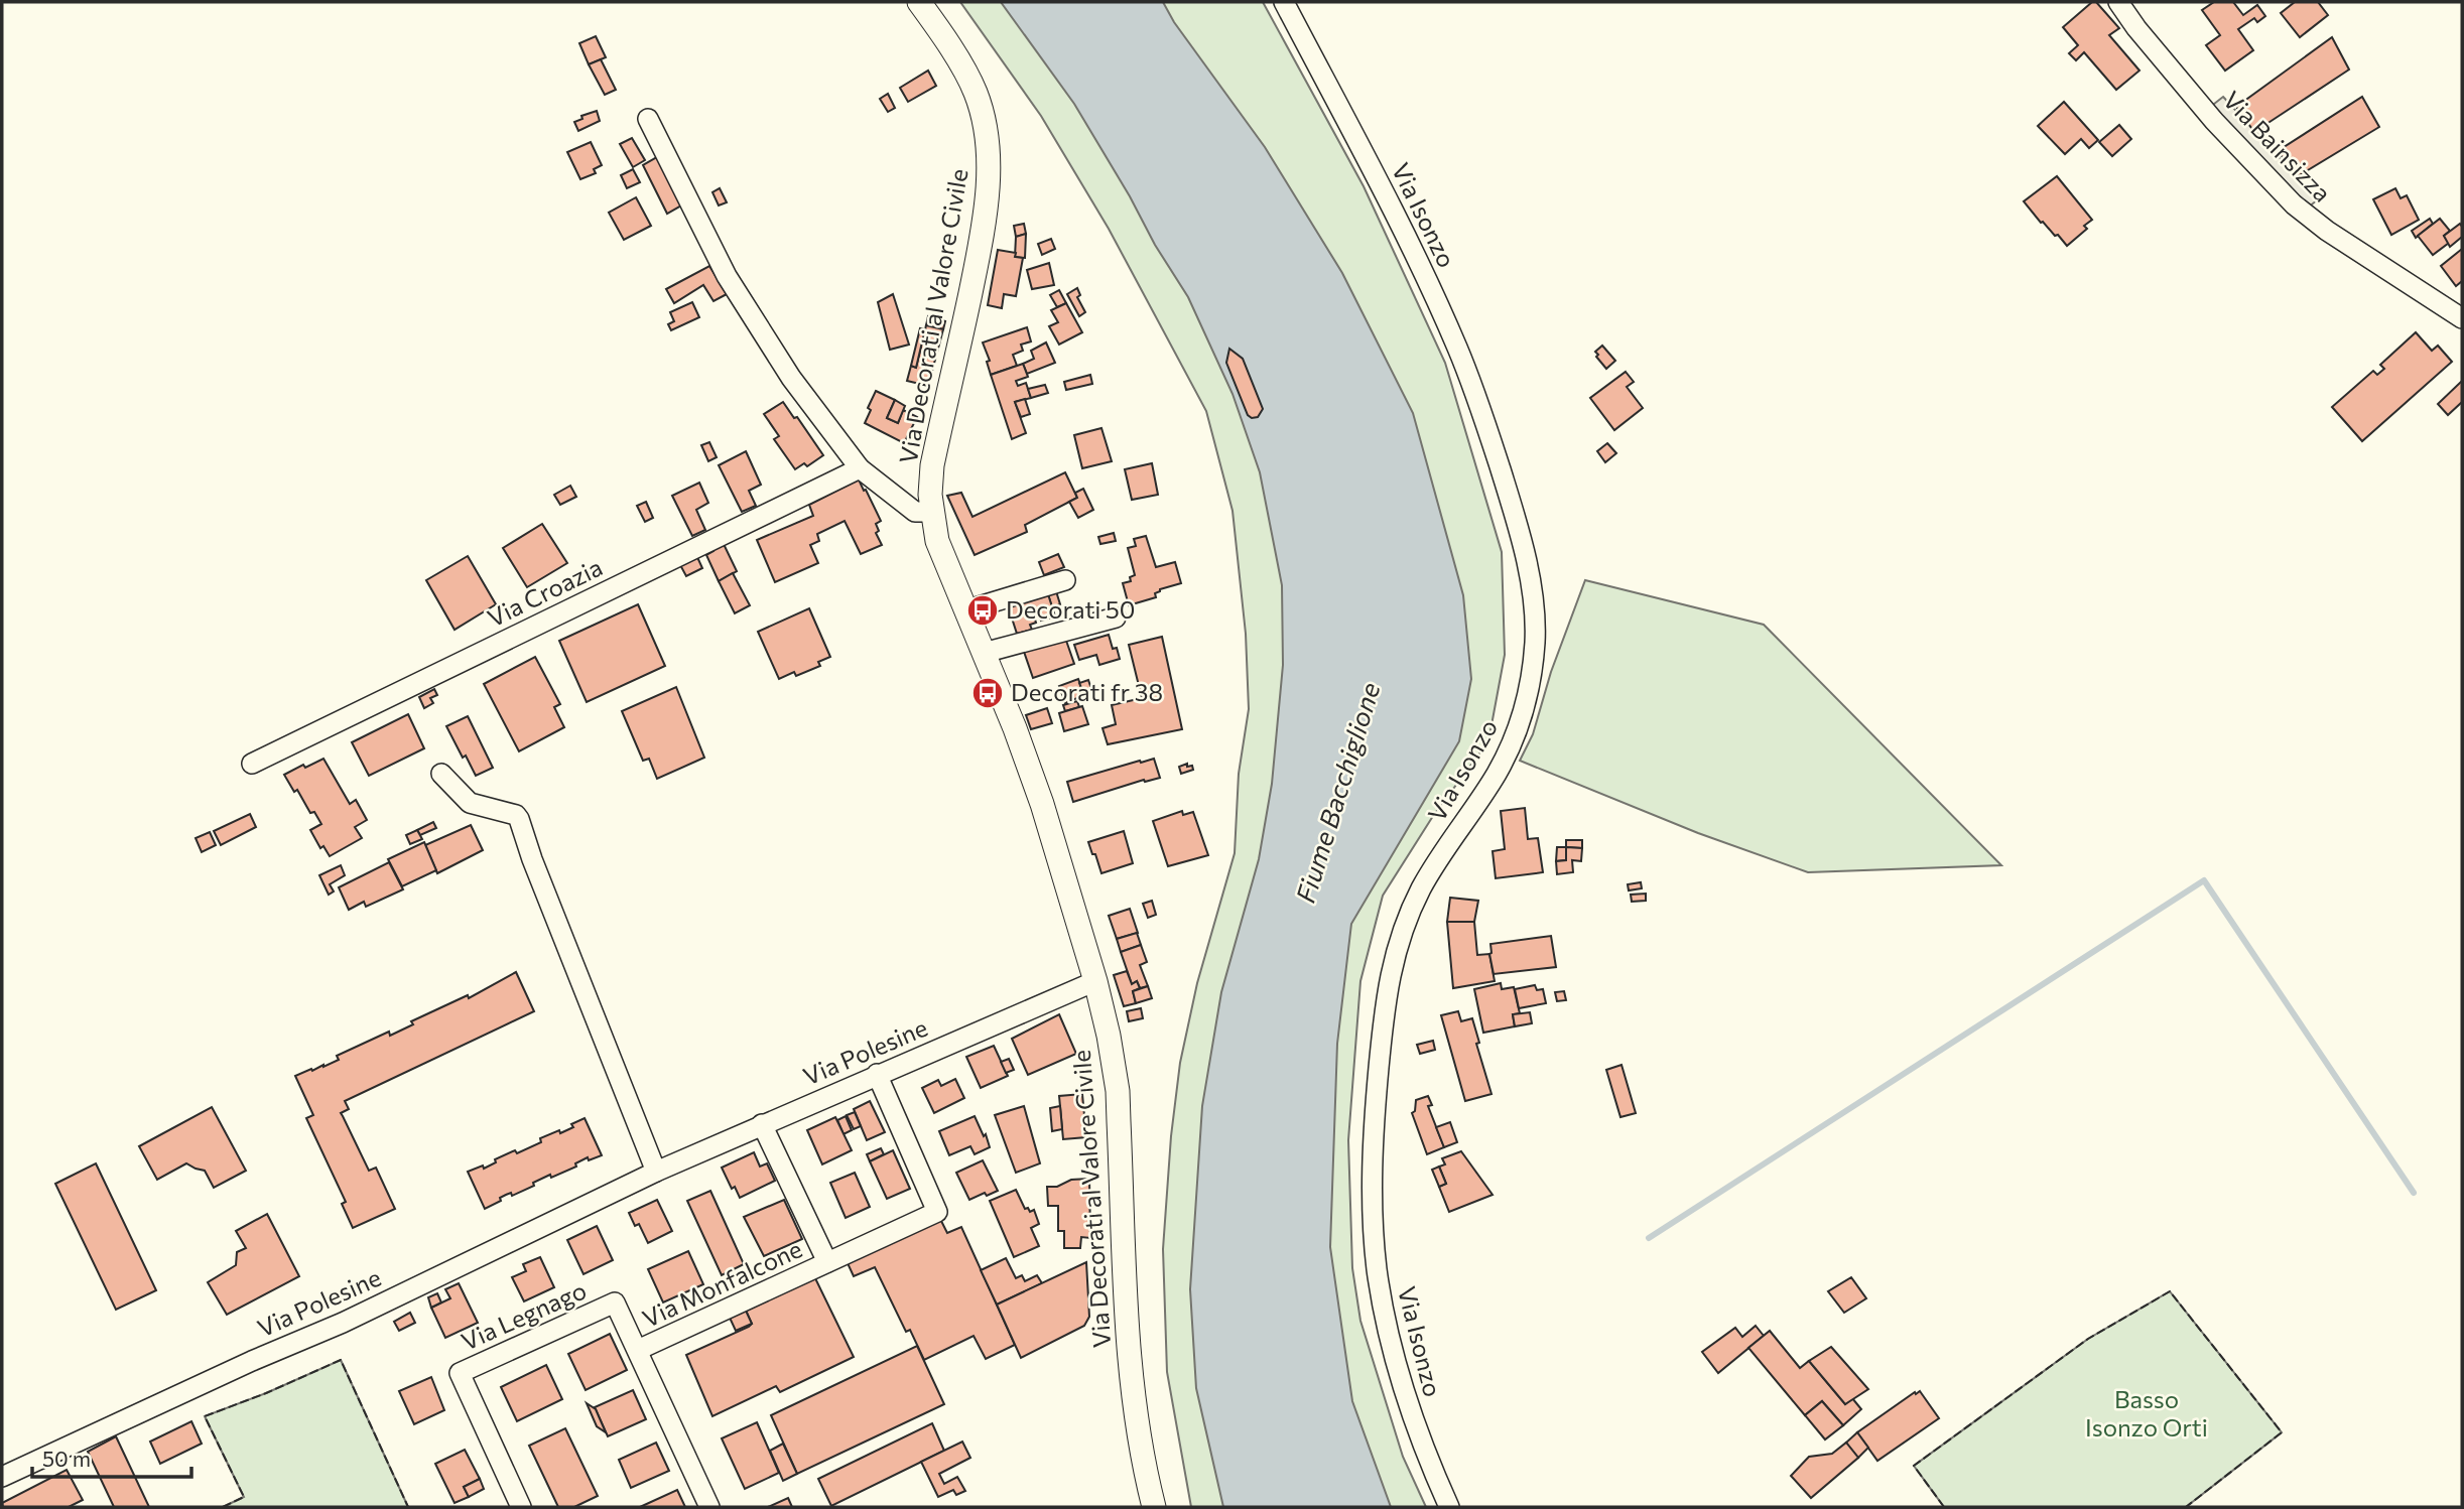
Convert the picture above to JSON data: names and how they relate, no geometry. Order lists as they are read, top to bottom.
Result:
{
  "streets": {
    "street": [
      "Via Bainsizza",
      "Via Isonzo",
      "Via Decorati al Valore Civile",
      "Via Croazia",
      "Via Polesine",
      "Via Monfalcone",
      "Via Legnago"
    ]
  },
  "crossings": [
    ["Via Decorati al Valore Civile", "Via Polesine"],
    ["Via Polesine", "Via Monfalcone"],
    ["Via Monfalcone", "Via Legnago"]
  ],
  "water": ["Fiume Bacchiglione"],
  "parks": ["Basso Isonzo Orti"],
  "places": {
    "bus stop": ["Decorati 50", "Decorati fr 38"]
  },
  "scale_bar": "50 m"
}
